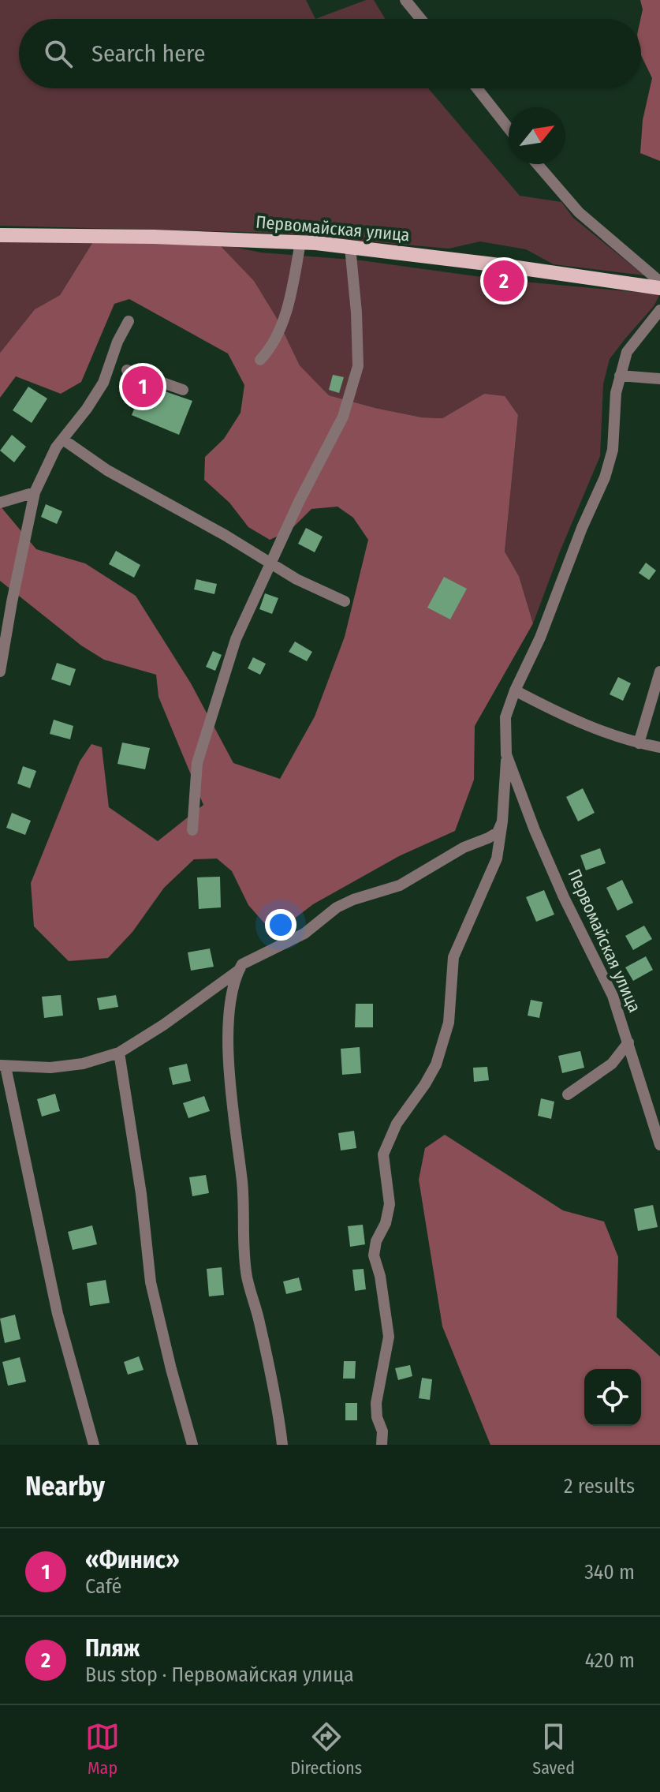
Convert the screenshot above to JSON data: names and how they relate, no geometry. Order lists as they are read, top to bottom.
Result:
{
  "streets": {
    "main road": ["Первомайская улица"]
  },
  "north": "top right",
  "page": {
    "search": "Search here",
    "pins": ["2", "1"],
    "heading": ["Nearby", "2 results"],
    "list": [
      {
        "mark": "1",
        "name": "«Финис»",
        "note": "Café",
        "value": "340 m"
      },
      {
        "mark": "2",
        "name": "Пляж",
        "note": "Bus stop · Первомайская улица",
        "value": "420 m"
      }
    ],
    "nav": ["Map", "Directions", "Saved"]
  }
}
